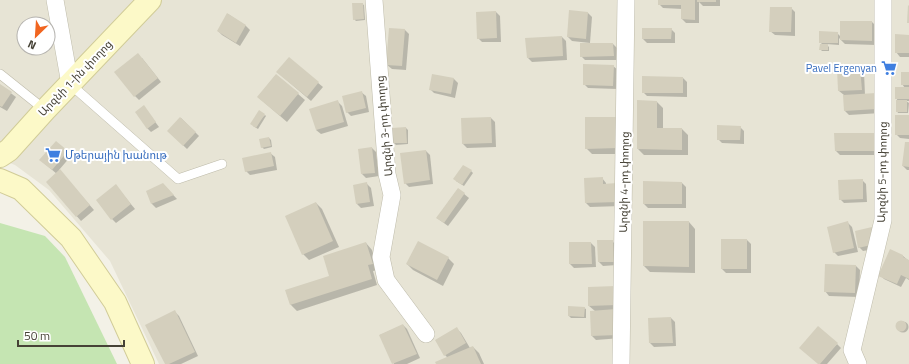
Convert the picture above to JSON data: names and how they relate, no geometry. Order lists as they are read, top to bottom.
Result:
{
  "streets": {
    "main road": ["Արզնի 1-ին փողոց"],
    "street": ["Արզնի 3-րդ փողոց", "Արզնի 5-րդ փողոց", "Արզնի 4-րդ փողոց"]
  },
  "places": {
    "supermarket": ["Pavel Ergenyan", "Մթերային խանութ"]
  },
  "scale_bar": "50 m",
  "north": "bottom left"
}
